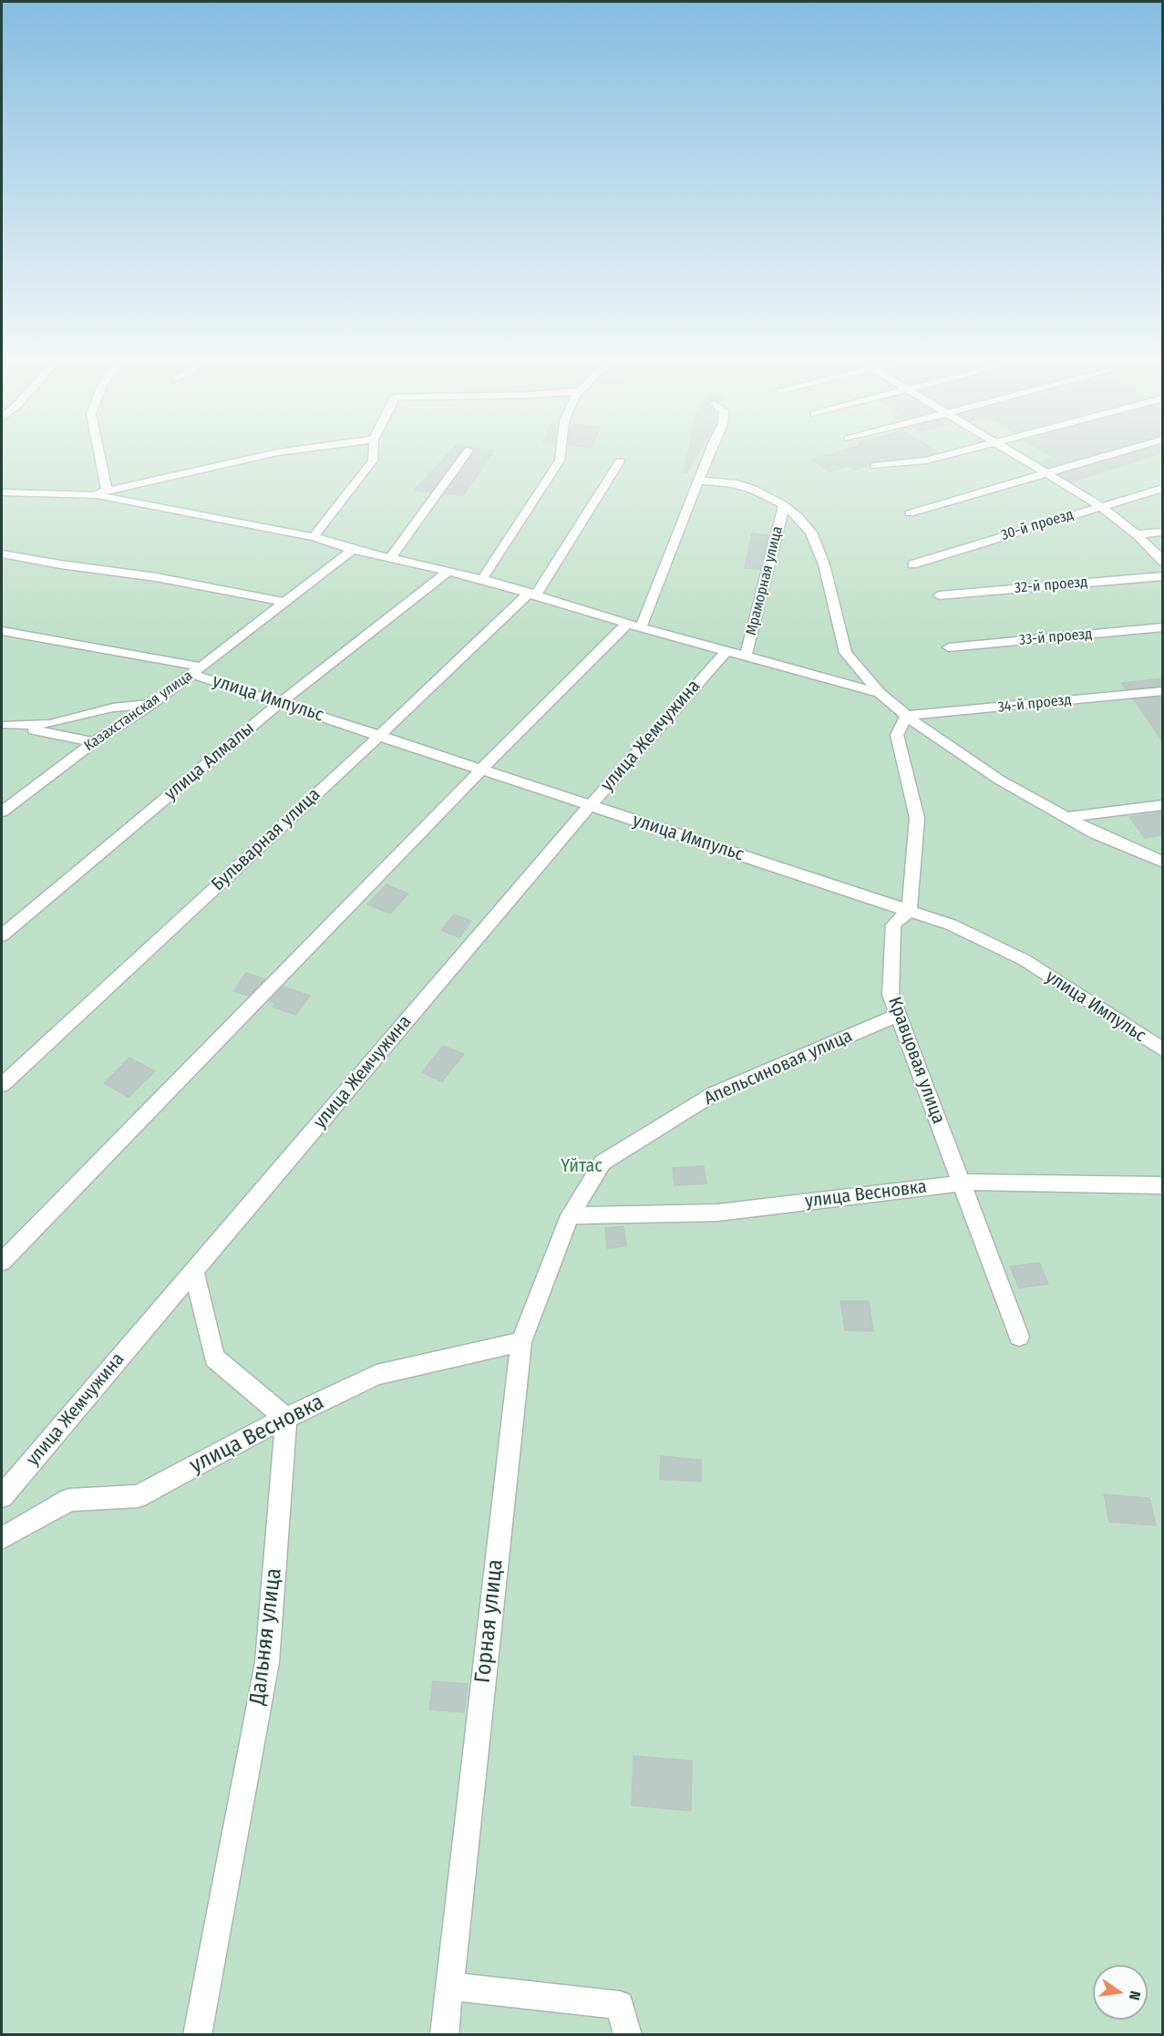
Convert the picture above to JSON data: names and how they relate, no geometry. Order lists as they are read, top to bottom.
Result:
{
  "streets": {
    "street": [
      "30-й проезд",
      "Мраморная улица",
      "32-й проезд",
      "33-й проезд",
      "улица Импульс",
      "34-й проезд",
      "Казахстанская улица",
      "улица Жемчужина",
      "улица Алмалы",
      "Бульварная улица",
      "Кравцовая улица",
      "Апельсиновая улица",
      "улица Весновка",
      "Горная улица",
      "Дальняя улица"
    ]
  },
  "crossings": [
    ["улица Импульс", "Казахстанская улица"],
    ["улица Импульс", "улица Жемчужина"],
    ["улица Импульс", "улица Алмалы"],
    ["улица Импульс", "Бульварная улица"],
    ["улица Импульс", "Кравцовая улица"],
    ["Кравцовая улица", "Апельсиновая улица"],
    ["Кравцовая улица", "улица Весновка"],
    ["Апельсиновая улица", "улица Весновка"],
    ["Апельсиновая улица", "Горная улица"],
    ["улица Весновка", "Горная улица"],
    ["улица Весновка", "Дальняя улица"]
  ],
  "parks": ["Үйтас"],
  "north": "right"
}
